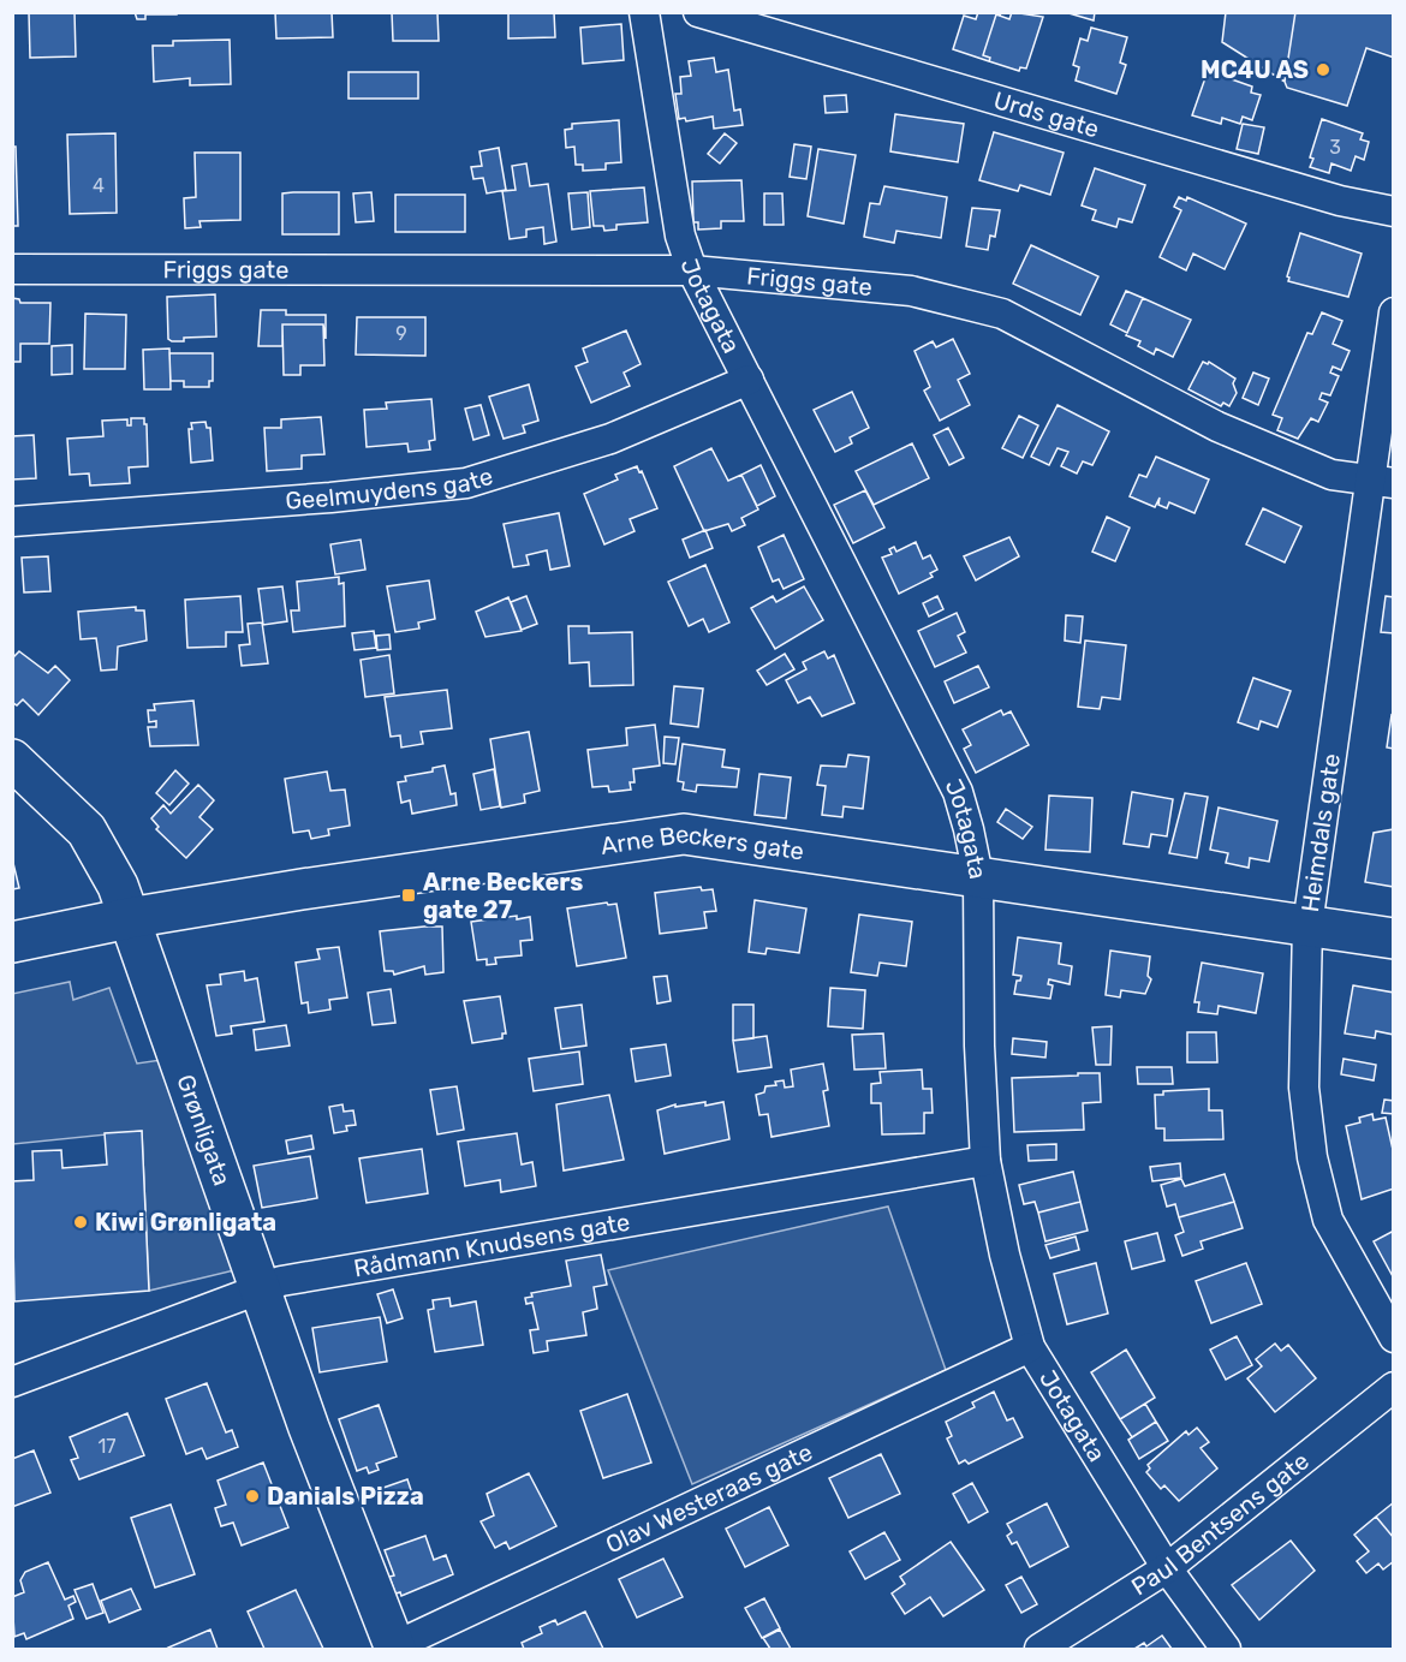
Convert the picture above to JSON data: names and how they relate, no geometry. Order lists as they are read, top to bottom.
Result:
{
  "streets": {
    "main road": ["Arne Beckers gate", "Grønligata"],
    "street": [
      "Urds gate",
      "Friggs gate",
      "Jotagata",
      "Geelmuydens gate",
      "Heimdals gate",
      "Rådmann Knudsens gate",
      "Olav Westeraas gate",
      "Paul Bentsens gate"
    ]
  },
  "crossings": [
    ["Friggs gate", "Jotagata"],
    ["Friggs gate", "Heimdals gate"],
    ["Jotagata", "Geelmuydens gate"],
    ["Jotagata", "Arne Beckers gate"],
    ["Jotagata", "Rådmann Knudsens gate"],
    ["Jotagata", "Olav Westeraas gate"],
    ["Jotagata", "Paul Bentsens gate"],
    ["Heimdals gate", "Arne Beckers gate"],
    ["Arne Beckers gate", "Grønligata"],
    ["Grønligata", "Rådmann Knudsens gate"],
    ["Grønligata", "Olav Westeraas gate"]
  ],
  "places": {
    "other": ["MC4U AS", "Kiwi Grønligata", "Danials Pizza"],
    "transit": ["Arne Beckers gate 27"]
  },
  "house_numbers": [
    "3",
    "4",
    "9",
    "17"
  ]
}
